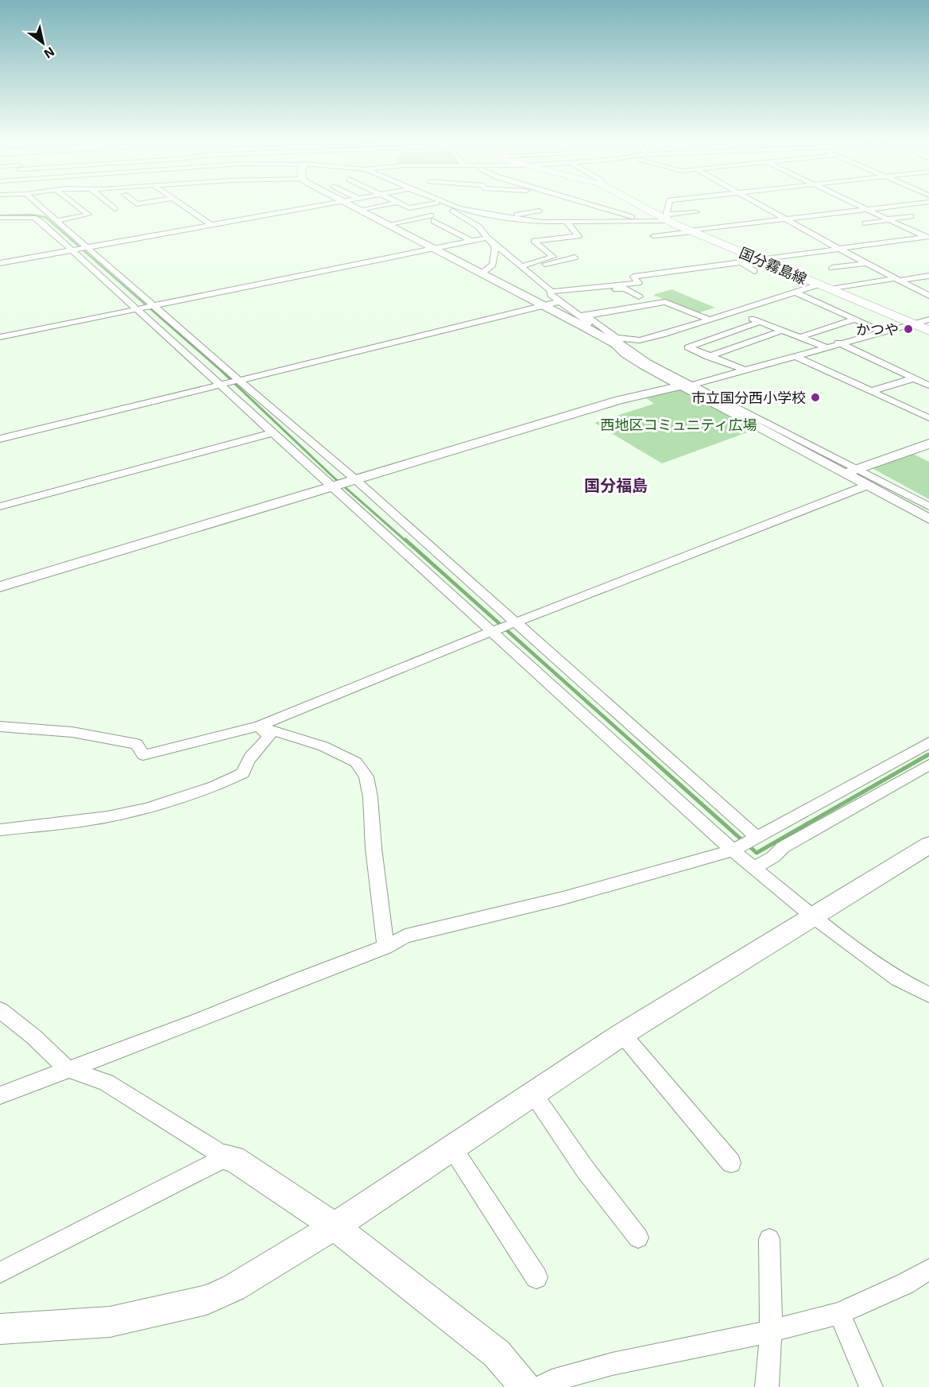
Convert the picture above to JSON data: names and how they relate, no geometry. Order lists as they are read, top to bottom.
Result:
{
  "streets": {
    "main road": ["国分霧島線"]
  },
  "districts": ["国分福島"],
  "parks": ["西地区コミュニティ広場"],
  "places": ["かつや", "市立国分西小学校"],
  "north": "bottom right"
}
